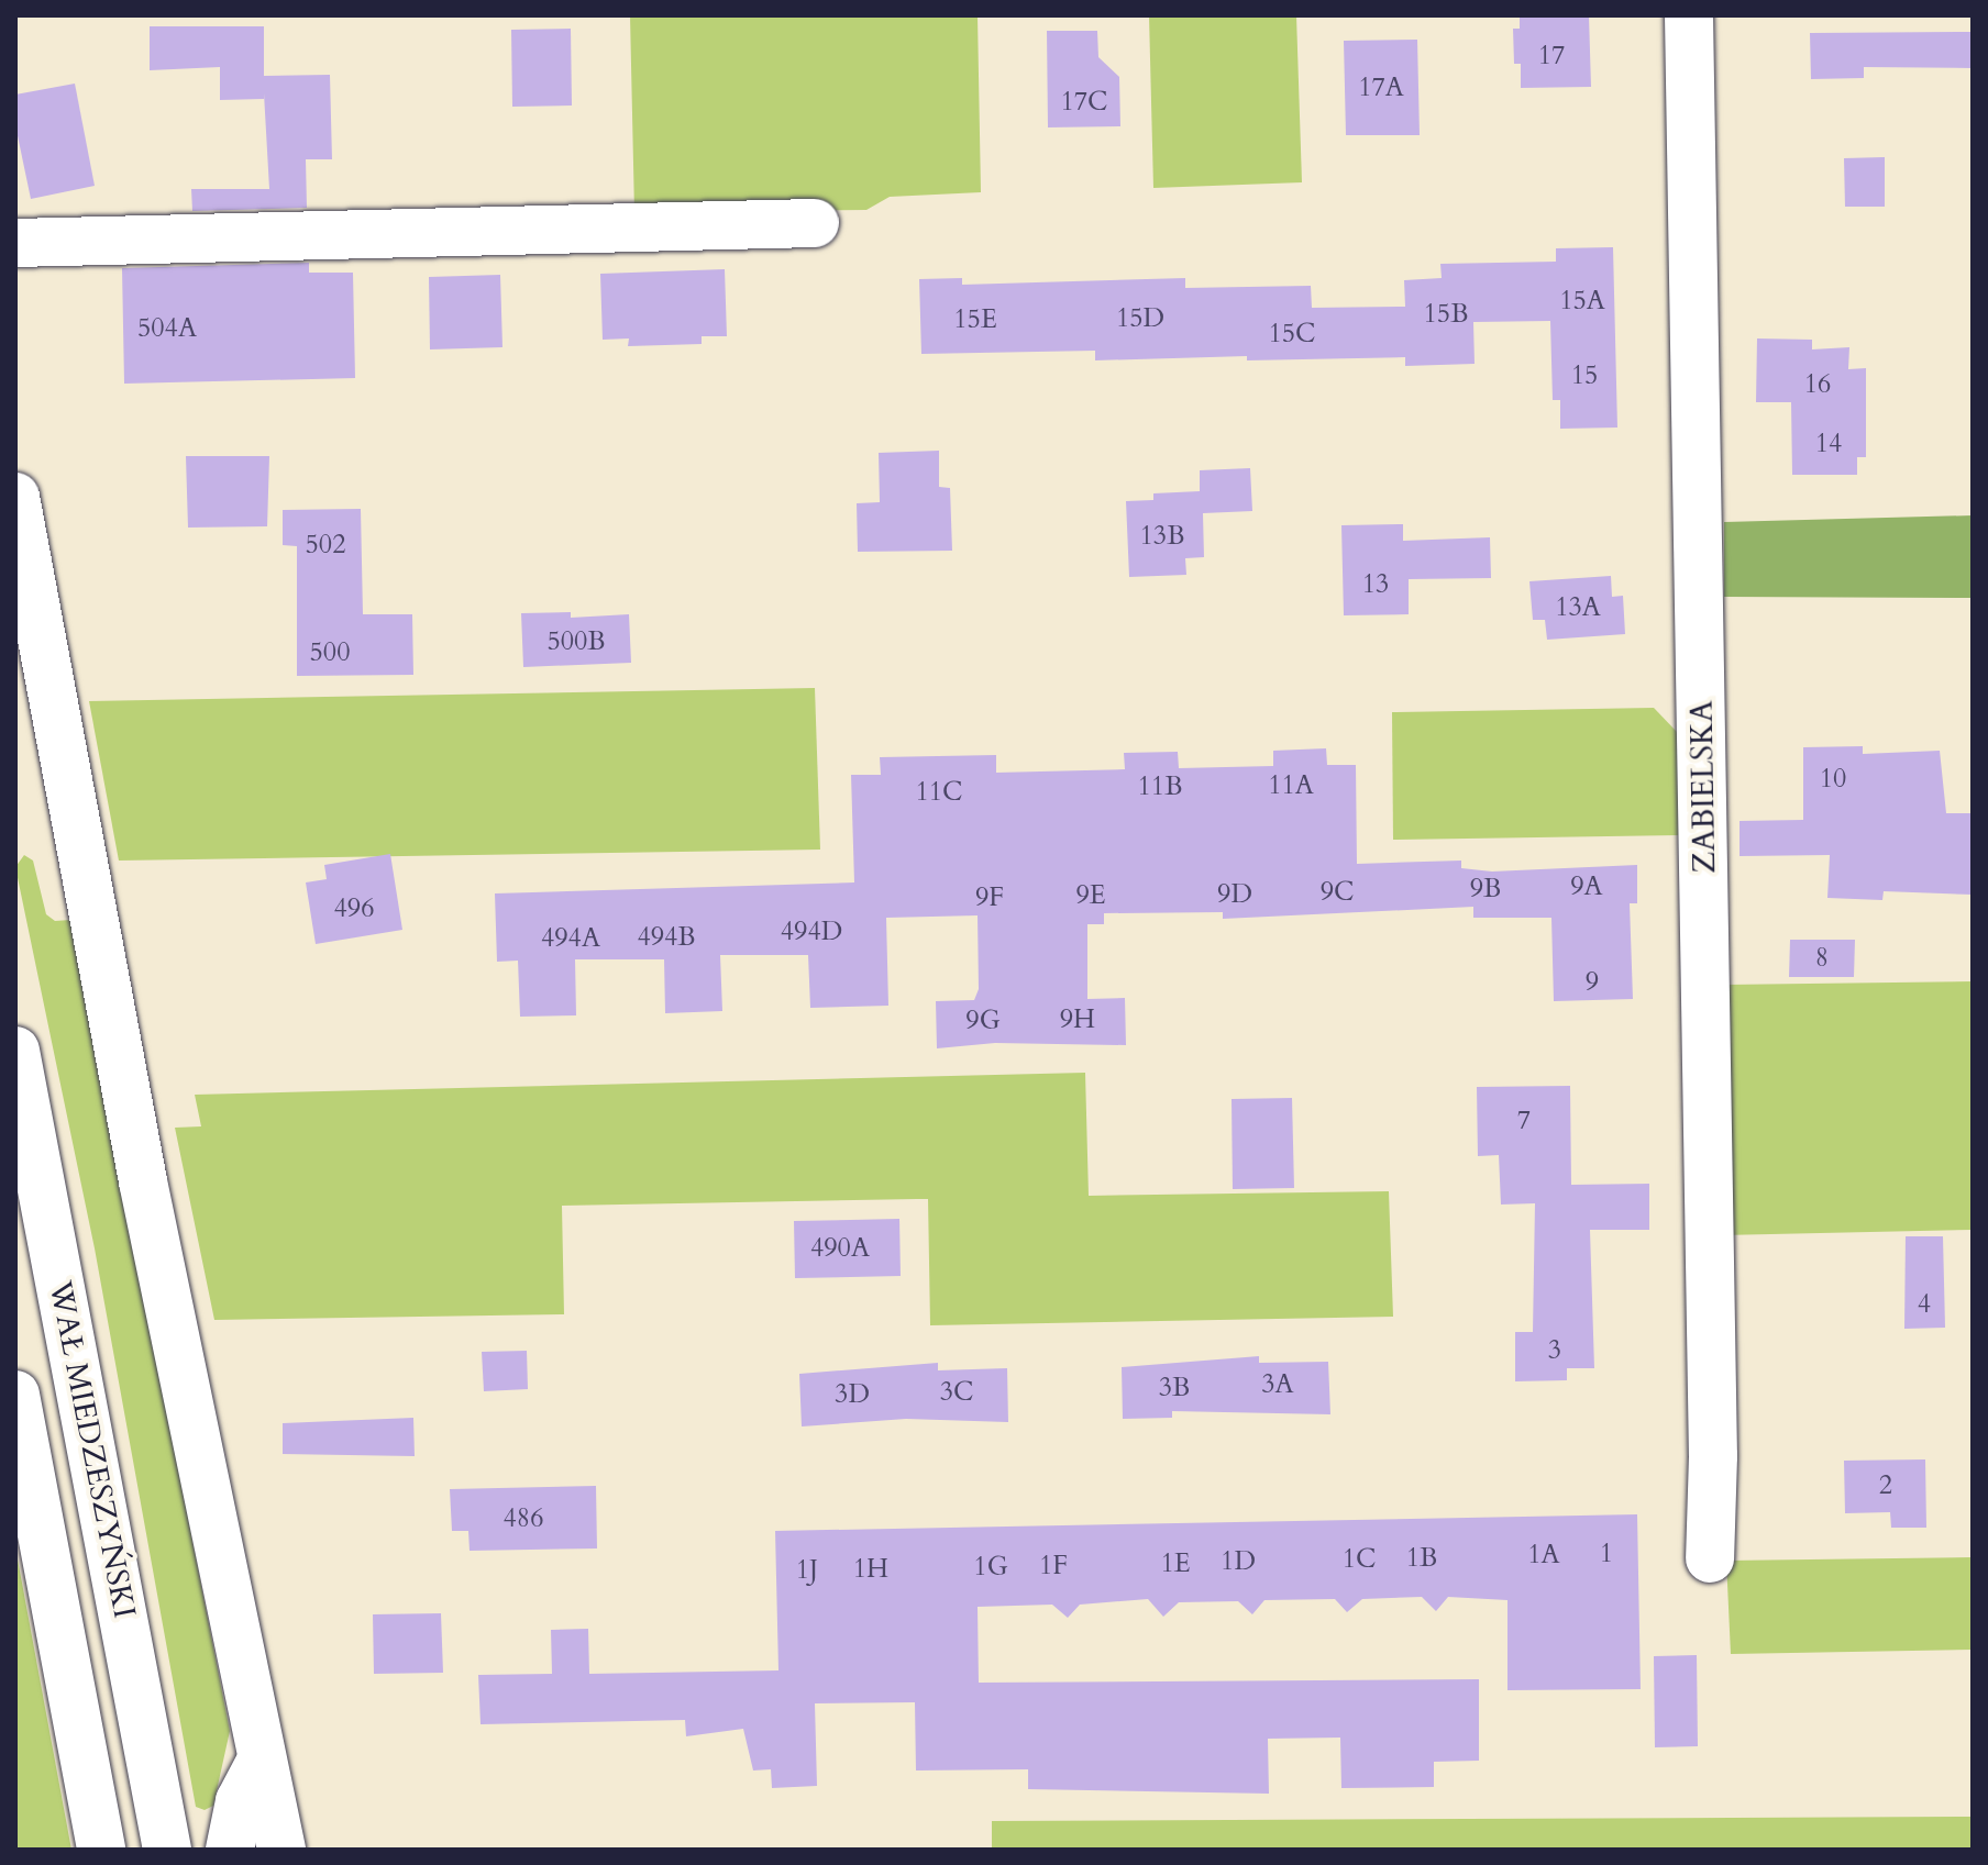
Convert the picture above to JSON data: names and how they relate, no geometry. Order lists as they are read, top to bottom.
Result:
{
  "streets": {
    "street": ["ZABIELSKA", "WAŁ MIEDZESZYŃSKI"]
  },
  "house_numbers": [
    "17",
    "17A",
    "17C",
    "15A",
    "15B",
    "15D",
    "15E",
    "504A",
    "15C",
    "15",
    "16",
    "14",
    "13B",
    "502",
    "13",
    "13A",
    "500B",
    "500",
    "10",
    "11A",
    "11B",
    "11C",
    "9A",
    "9B",
    "9C",
    "9D",
    "9E",
    "9F",
    "496",
    "494D",
    "494B",
    "494A",
    "8",
    "9",
    "9H",
    "9G",
    "7",
    "490A",
    "4",
    "3",
    "3A",
    "3B",
    "3C",
    "3D",
    "2",
    "486",
    "1",
    "1A",
    "1B",
    "1C",
    "1D",
    "1E",
    "1F",
    "1G",
    "1H",
    "1J"
  ]
}
